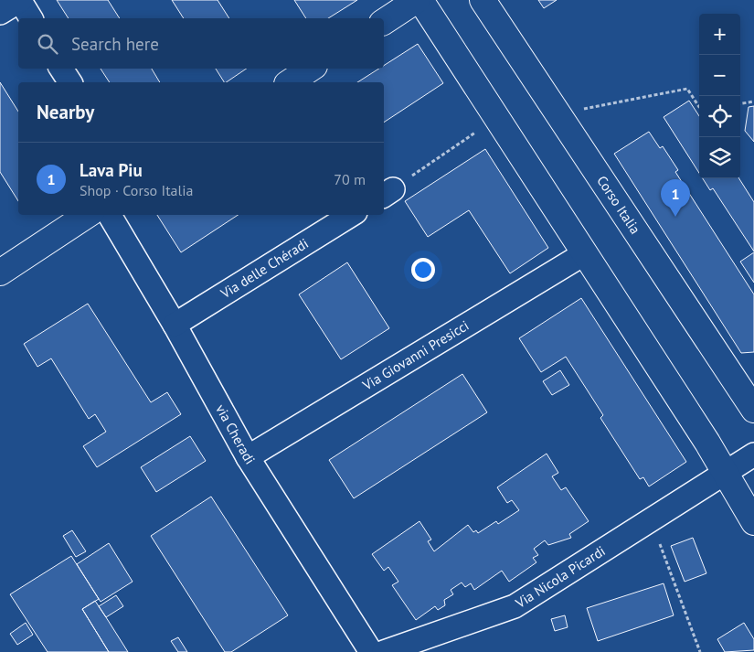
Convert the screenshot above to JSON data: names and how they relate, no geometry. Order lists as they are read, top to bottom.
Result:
{
  "streets": {
    "street": [
      "Corso Italia",
      "Via delle Chéradi",
      "Via Giovanni Presicci",
      "via Cheradi",
      "Via Nicola Picardi"
    ]
  },
  "crossings": [
    ["Via delle Chéradi", "via Cheradi"],
    ["Via Giovanni Presicci", "via Cheradi"]
  ],
  "page": {
    "map_buttons": ["+", "−"],
    "search": "Search here",
    "heading": "Nearby",
    "list": [
      {
        "mark": "1",
        "name": "Lava Piu",
        "note": "Shop · Corso Italia",
        "value": "70 m"
      }
    ],
    "pins": "1"
  }
}
